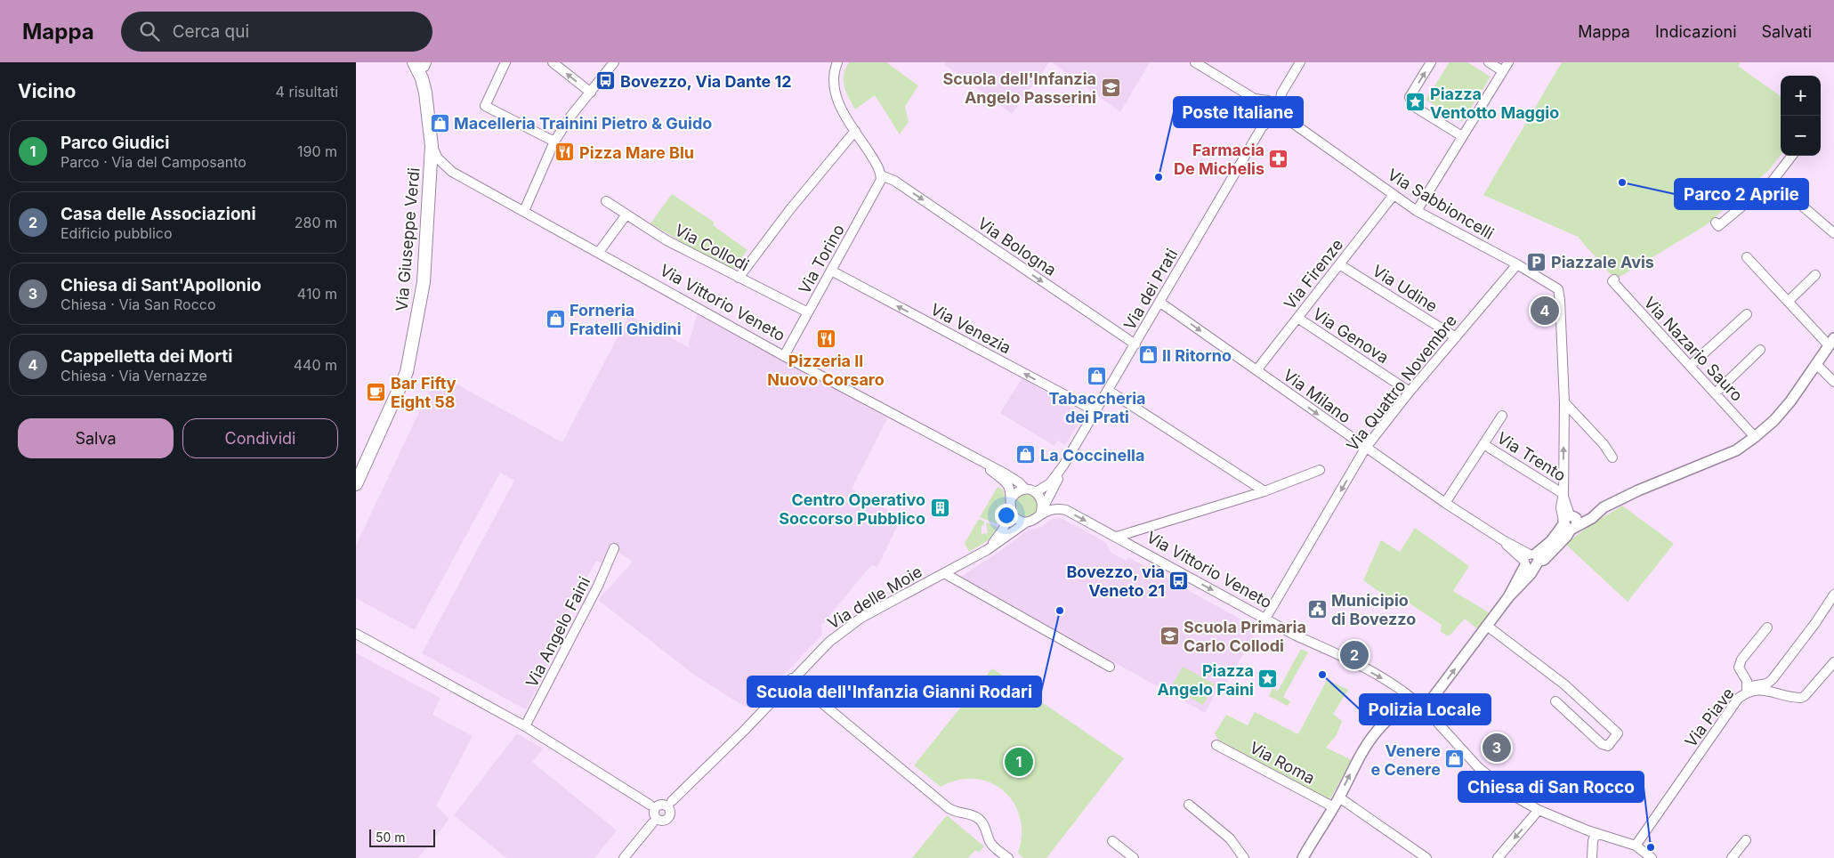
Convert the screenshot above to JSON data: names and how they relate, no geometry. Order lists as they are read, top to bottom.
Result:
{
  "streets": {
    "main road": ["Via Giuseppe Verdi"],
    "street": [
      "Via Sabbioncelli",
      "Via Bologna",
      "Via Collodi",
      "Via Torino",
      "Via Firenze",
      "Via Udine",
      "Via dei Prati",
      "Via Vittorio Veneto",
      "Via Venezia",
      "Via Genova",
      "Via Nazario Sauro",
      "Via Quattro Novembre",
      "Via Milano",
      "Via Trento",
      "Via delle Moie",
      "Via Angelo Faini",
      "Via Piave",
      "Via Roma"
    ]
  },
  "crossings": [
    ["Via Sabbioncelli", "Via Firenze"],
    ["Via Sabbioncelli", "Via dei Prati"],
    ["Via Sabbioncelli", "Via Quattro Novembre"],
    ["Via Giuseppe Verdi", "Via Vittorio Veneto"],
    ["Via Bologna", "Via Torino"],
    ["Via Bologna", "Via dei Prati"],
    ["Via Collodi", "Via Torino"],
    ["Via Torino", "Via Vittorio Veneto"],
    ["Via Torino", "Via Venezia"],
    ["Via Firenze", "Via Udine"],
    ["Via Firenze", "Via Genova"],
    ["Via Firenze", "Via Milano"],
    ["Via Udine", "Via Quattro Novembre"],
    ["Via dei Prati", "Via Vittorio Veneto"],
    ["Via dei Prati", "Via Venezia"],
    ["Via dei Prati", "Via Milano"],
    ["Via dei Prati", "Via delle Moie"],
    ["Via Vittorio Veneto", "Via Quattro Novembre"],
    ["Via Vittorio Veneto", "Via delle Moie"],
    ["Via Genova", "Via Quattro Novembre"],
    ["Via Quattro Novembre", "Via Milano"],
    ["Via Milano", "Via Trento"]
  ],
  "one_way": [
    "Via Bologna",
    "Via Venezia",
    "Via Quattro Novembre",
    "Via Milano"
  ],
  "places": {
    "bus stop": ["Bovezzo, Via Dante 12", "Bovezzo, via Veneto 21"],
    "school or university": ["Scuola dell'Infanzia Angelo Passerini", "Scuola Primaria Carlo Collodi"],
    "place": ["Piazza Ventotto Maggio", "Piazza Angelo Faini"],
    "shop": [
      "Macelleria Trainini Pietro & Guido",
      "Forneria Fratelli Ghidini",
      "Il Ritorno",
      "Tabaccheria dei Prati",
      "La Coccinella",
      "Venere e Cenere"
    ],
    "restaurant": ["Pizza Mare Blu", "Pizzeria Il Nuovo Corsaro"],
    "pharmacy": ["Farmacia De Michelis"],
    "other": [
      "Poste Italiane",
      "Parco 2 Aprile",
      "Scuola dell'Infanzia Gianni Rodari",
      "Polizia Locale",
      "Chiesa di San Rocco"
    ],
    "parking": ["Piazzale Avis"],
    "cafe": ["Bar Fifty Eight 58"],
    "building": ["Centro Operativo Soccorso Pubblico"],
    "public building": ["Municipio di Bovezzo"]
  },
  "scale_bar": "50 m",
  "page": {
    "header": "Mappa",
    "search": "Cerca qui",
    "nav": ["Mappa", "Indicazioni", "Salvati"],
    "heading": ["Vicino", "4 risultati"],
    "map_buttons": ["+", "−"],
    "list": [
      {
        "mark": "1",
        "name": "Parco Giudici",
        "note": "Parco · Via del Camposanto",
        "value": "190 m"
      },
      {
        "mark": "2",
        "name": "Casa delle Associazioni",
        "note": "Edificio pubblico",
        "value": "280 m"
      },
      {
        "mark": "3",
        "name": "Chiesa di Sant'Apollonio",
        "note": "Chiesa · Via San Rocco",
        "value": "410 m"
      },
      {
        "mark": "4",
        "name": "Cappelletta dei Morti",
        "note": "Chiesa · Via Vernazze",
        "value": "440 m"
      }
    ],
    "pins": [
      "4",
      "2",
      "3",
      "1"
    ],
    "buttons": ["Salva", "Condividi"],
    "scale": "50 m"
  }
}
